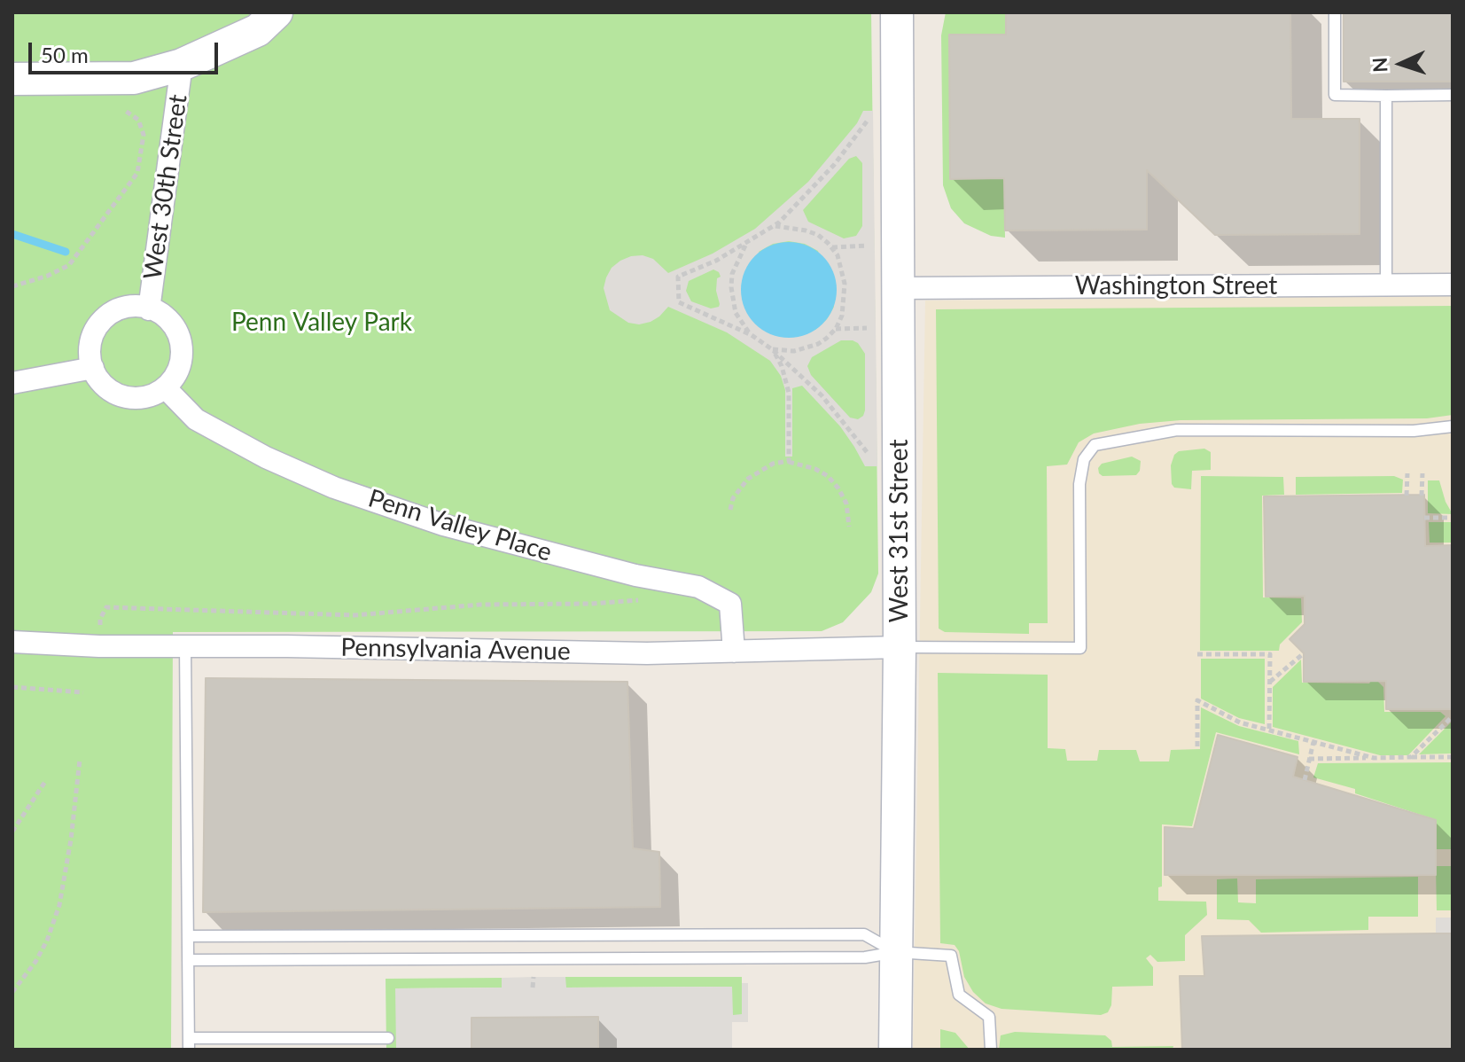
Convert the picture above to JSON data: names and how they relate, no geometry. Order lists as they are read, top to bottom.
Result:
{
  "streets": {
    "main road": ["West 31st Street"],
    "street": [
      "West 30th Street",
      "Washington Street",
      "Penn Valley Place",
      "Pennsylvania Avenue"
    ]
  },
  "crossings": [
    ["West 30th Street", "Penn Valley Place"],
    ["Washington Street", "West 31st Street"],
    ["Penn Valley Place", "Pennsylvania Avenue"],
    ["West 31st Street", "Pennsylvania Avenue"]
  ],
  "parks": ["Penn Valley Park"],
  "scale_bar": "50 m",
  "north": "left"
}
